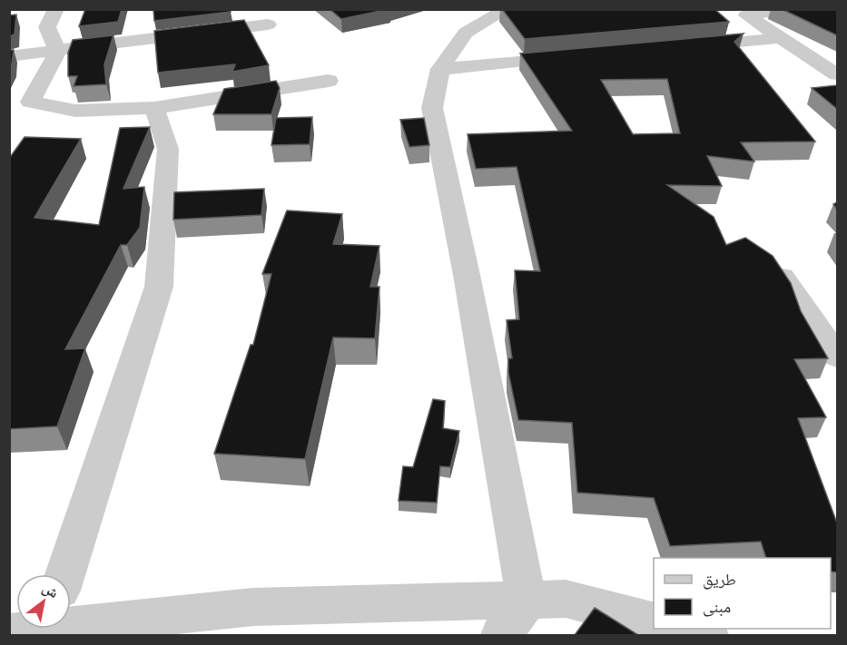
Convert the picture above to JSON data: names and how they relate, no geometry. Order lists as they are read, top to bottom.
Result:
{
  "legend": ["طريق", "مبنى"],
  "north": "top right"
}
